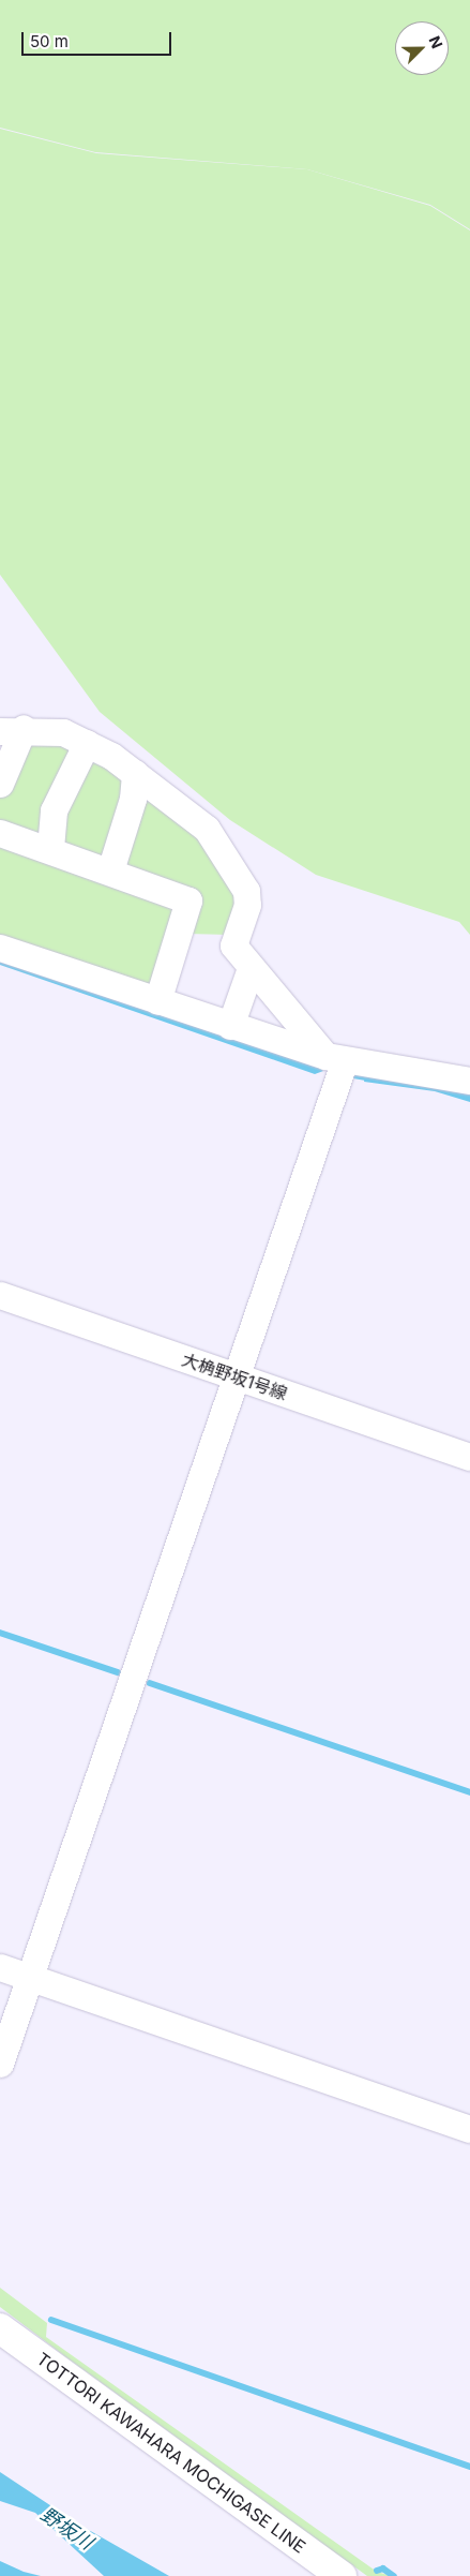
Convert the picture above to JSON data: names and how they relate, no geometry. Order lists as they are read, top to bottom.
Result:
{
  "streets": {
    "main road": ["TOTTORI KAWAHARA MOCHIGASE LINE"],
    "street": ["大桷野坂1号線"]
  },
  "water": ["野坂川"],
  "scale_bar": "50 m",
  "north": "top right"
}
